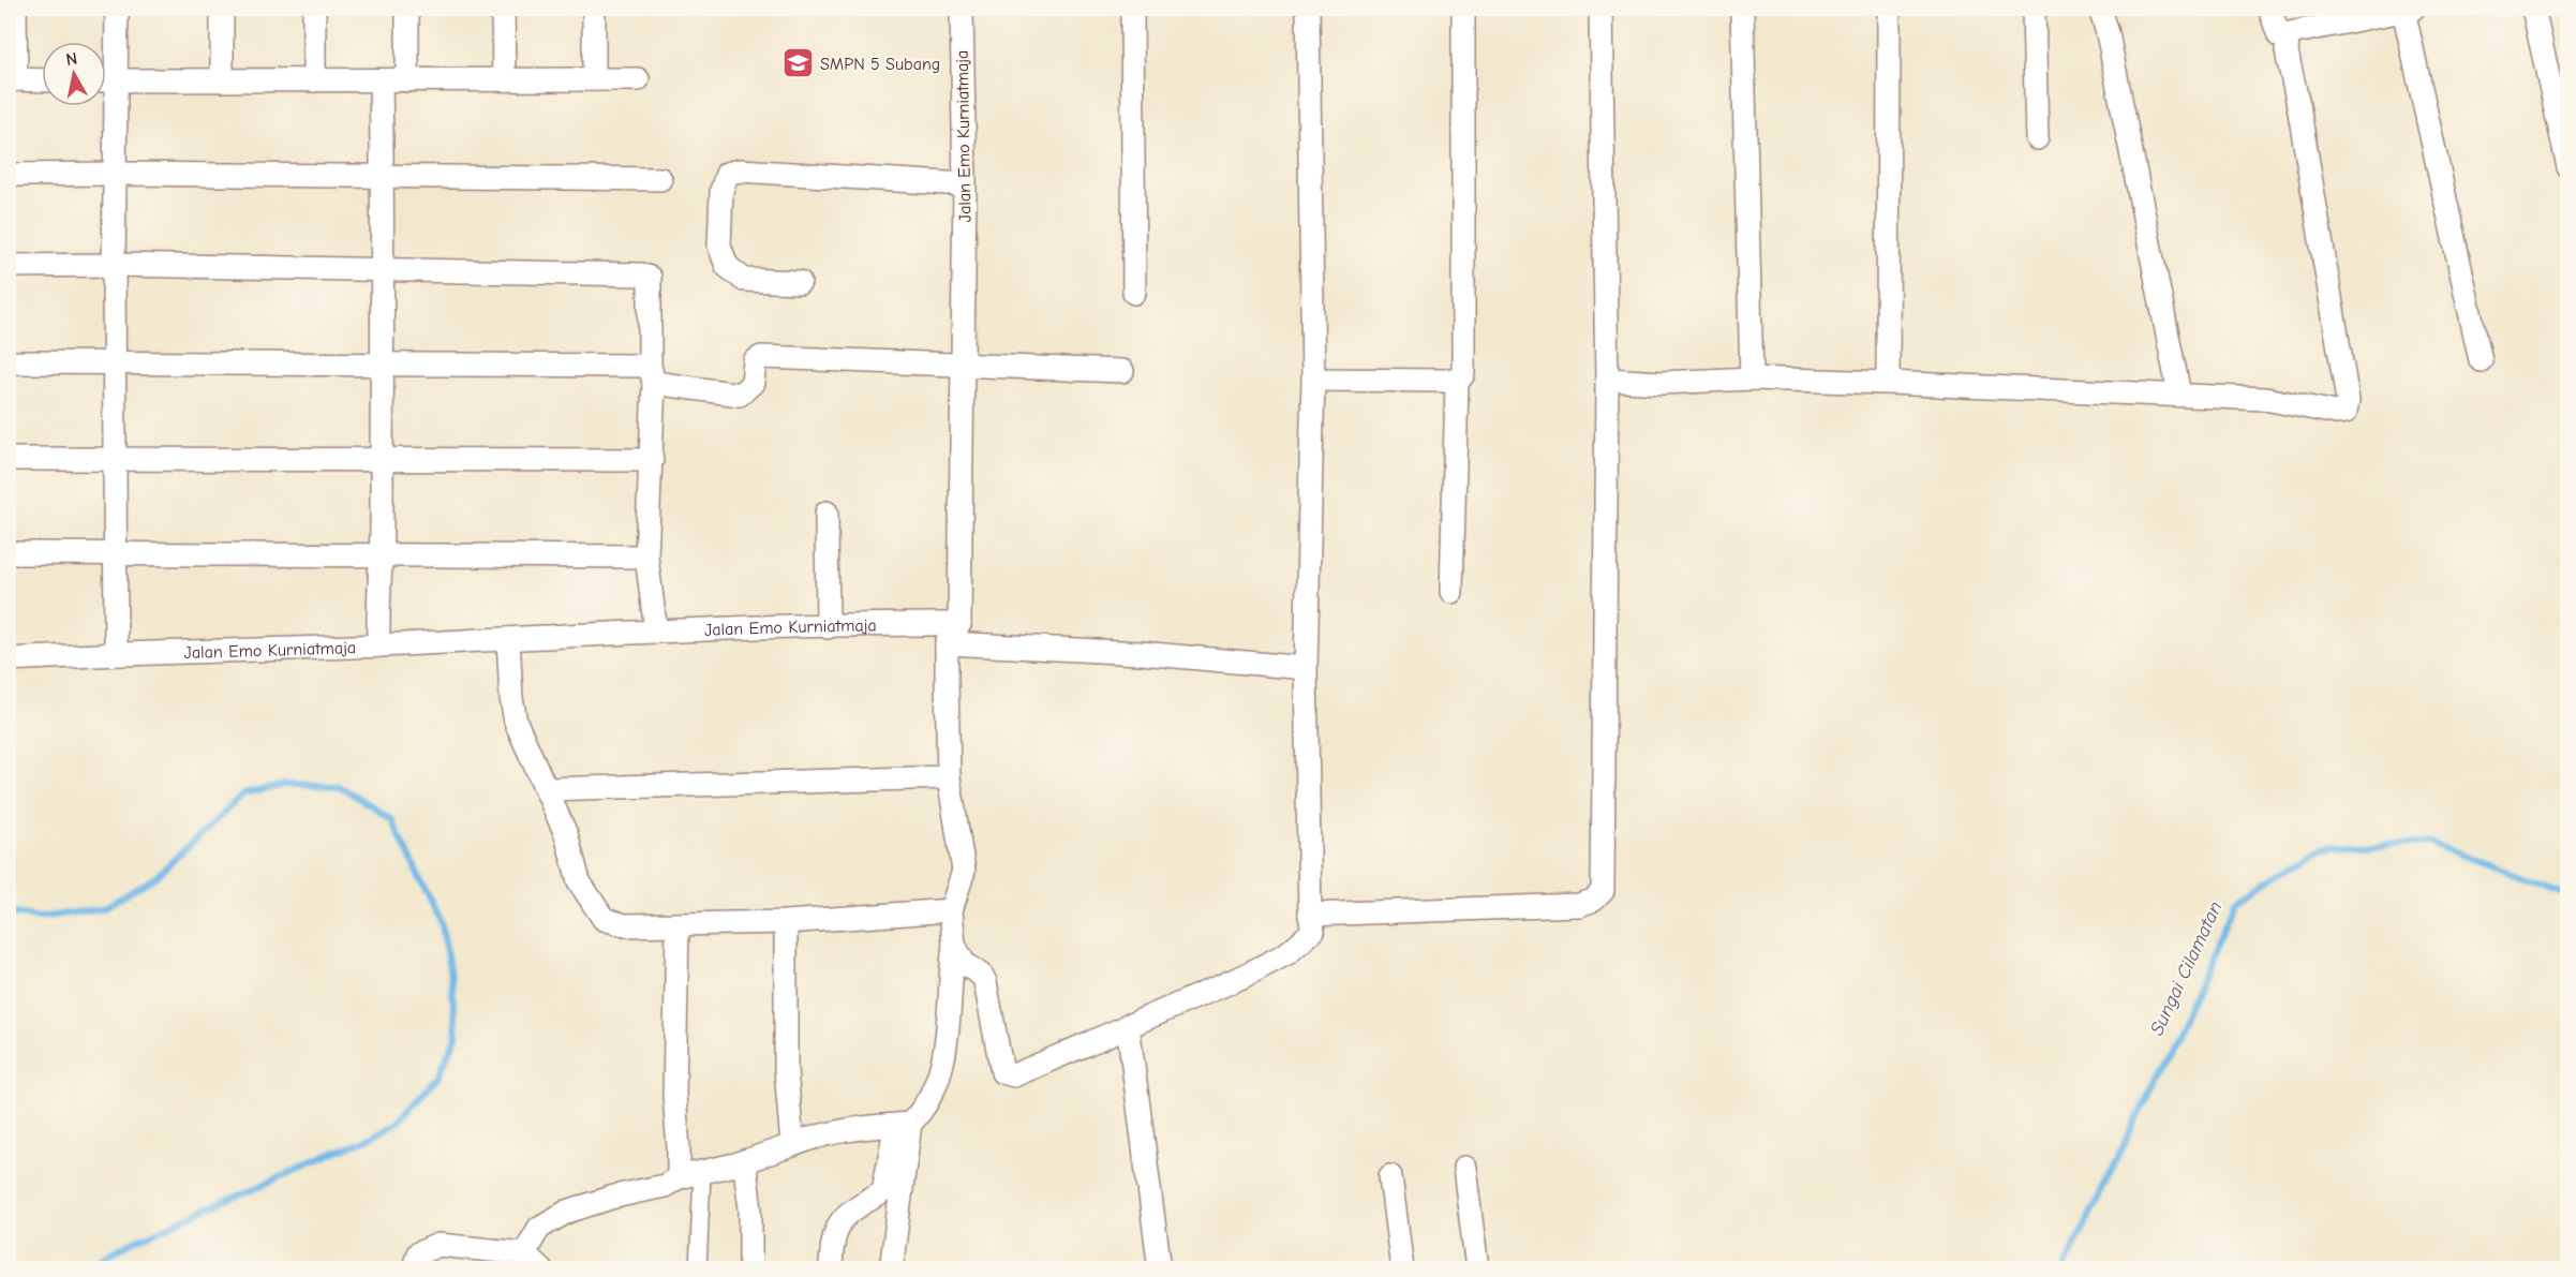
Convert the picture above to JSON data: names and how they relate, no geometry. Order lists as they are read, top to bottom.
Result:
{
  "streets": {
    "street": ["Jalan Emo Kurniatmaja"]
  },
  "water": ["Sungai Cilamatan"],
  "places": {
    "school or university": ["SMPN 5 Subang"]
  },
  "north": "top"
}
